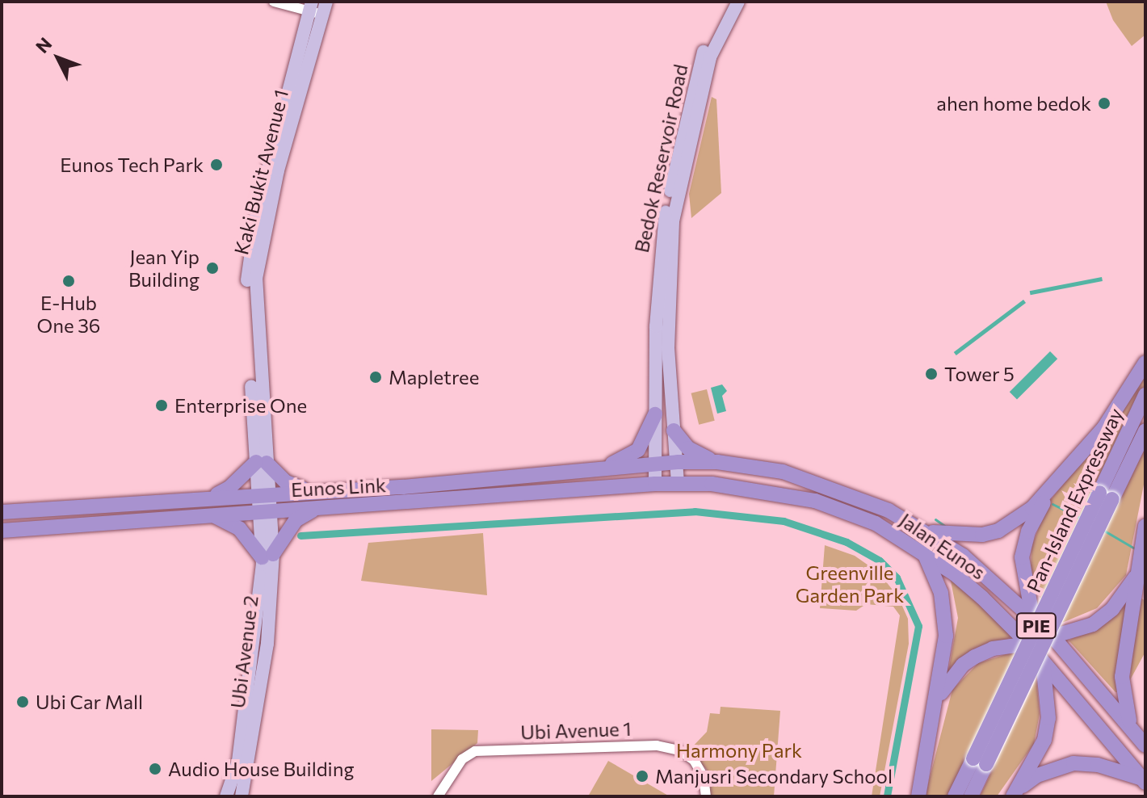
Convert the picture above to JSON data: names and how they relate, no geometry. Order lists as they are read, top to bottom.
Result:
{
  "streets": {
    "highway": [
      "Eunos Link",
      "Pan-Island Expressway",
      "Jalan Eunos",
      "PIE"
    ],
    "main road": ["Bedok Reservoir Road", "Kaki Bukit Avenue 1", "Ubi Avenue 2"],
    "street": ["Ubi Avenue 1"]
  },
  "crossings": [
    ["Bedok Reservoir Road", "Eunos Link"],
    ["Bedok Reservoir Road", "Jalan Eunos"],
    ["Kaki Bukit Avenue 1", "Eunos Link"],
    ["Kaki Bukit Avenue 1", "Ubi Avenue 2"],
    ["Eunos Link", "Jalan Eunos"],
    ["Eunos Link", "Ubi Avenue 2"]
  ],
  "parks": ["Greenville Garden Park", "Harmony Park"],
  "places": [
    "ahen home bedok",
    "Eunos Tech Park",
    "Jean Yip Building",
    "E-Hub One 36",
    "Tower 5",
    "Mapletree",
    "Enterprise One",
    "Ubi Car Mall",
    "Audio House Building",
    "Manjusri Secondary School"
  ],
  "north": "top left"
}
